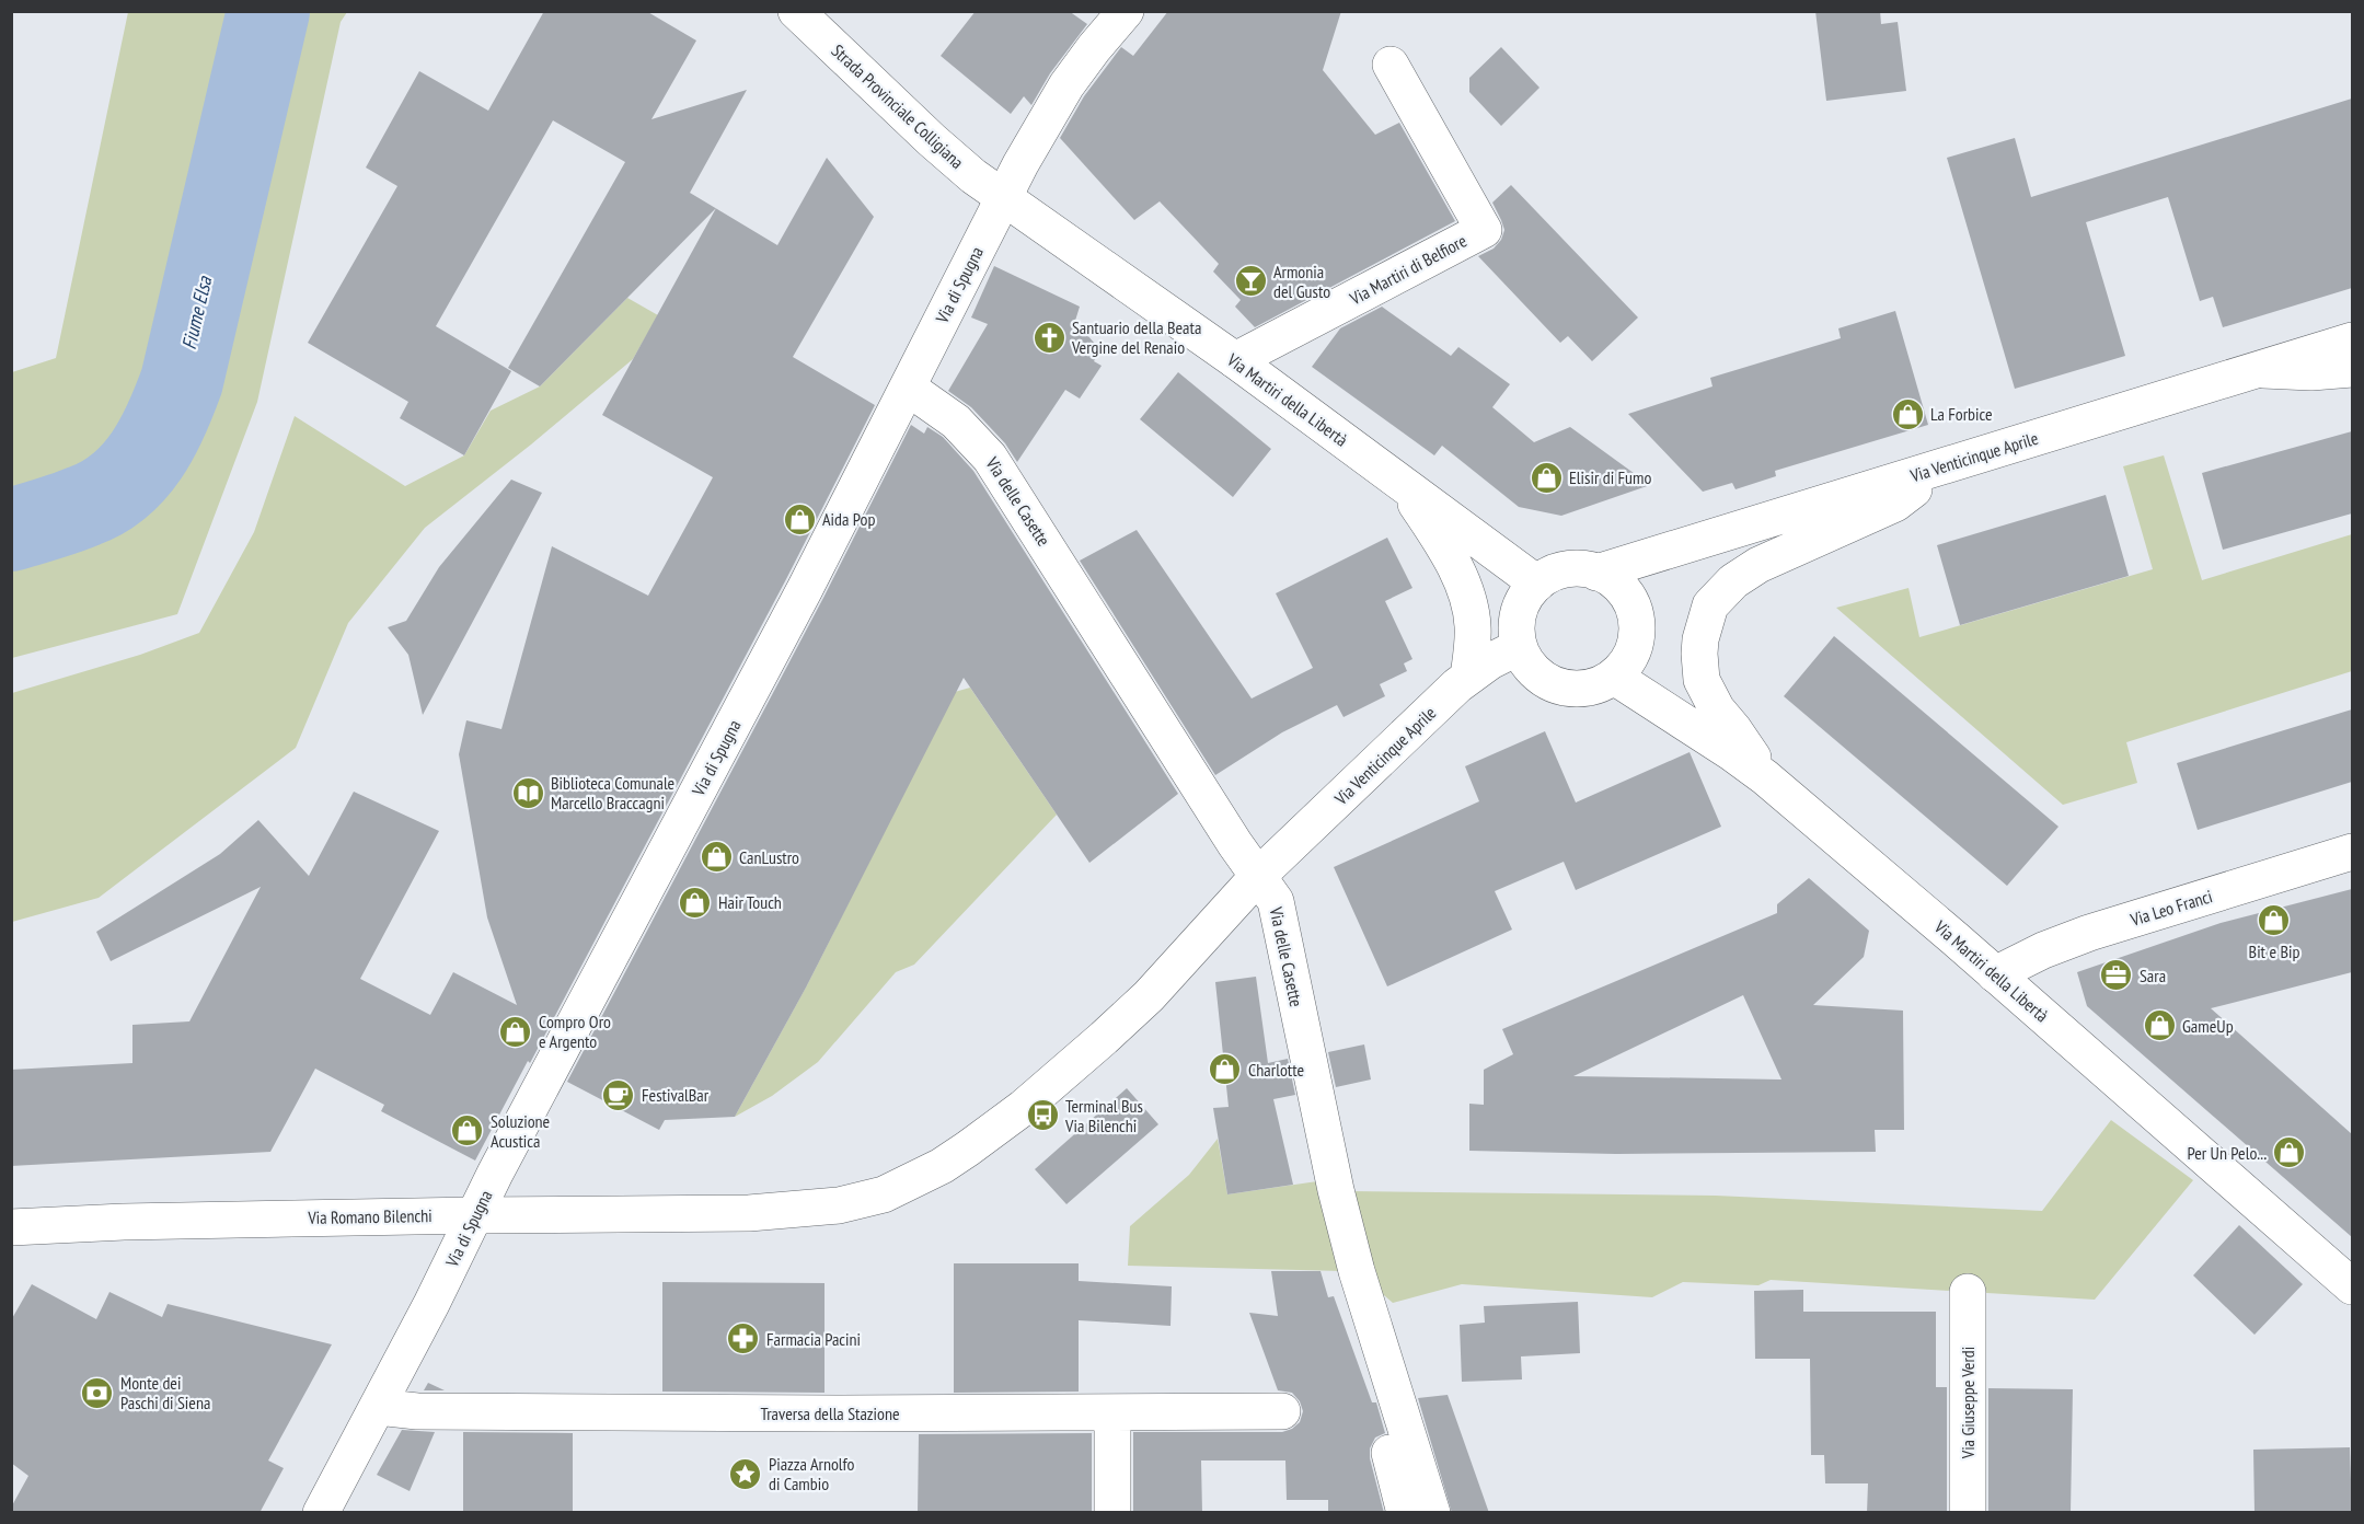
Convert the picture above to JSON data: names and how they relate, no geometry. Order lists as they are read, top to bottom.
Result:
{
  "streets": {
    "main road": [
      "Strada Provinciale Colligiana",
      "Via Martiri di Belfiore",
      "Via di Spugna",
      "Via Martiri della Libertà",
      "Via Venticinque Aprile",
      "Via delle Casette",
      "Via Leo Franci",
      "Via Romano Bilenchi",
      "Via Giuseppe Verdi",
      "Traversa della Stazione"
    ]
  },
  "crossings": [
    ["Strada Provinciale Colligiana", "Via di Spugna"],
    ["Strada Provinciale Colligiana", "Via Martiri della Libertà"],
    ["Via Martiri di Belfiore", "Via Martiri della Libertà"],
    ["Via di Spugna", "Via Martiri della Libertà"],
    ["Via di Spugna", "Via delle Casette"],
    ["Via di Spugna", "Via Romano Bilenchi"],
    ["Via di Spugna", "Traversa della Stazione"],
    ["Via Martiri della Libertà", "Via Venticinque Aprile"],
    ["Via Martiri della Libertà", "Via Leo Franci"],
    ["Via Venticinque Aprile", "Via delle Casette"],
    ["Via Venticinque Aprile", "Via Romano Bilenchi"]
  ],
  "water": ["Fiume Elsa"],
  "places": {
    "bar": ["Armonia del Gusto"],
    "church": ["Santuario della Beata Vergine del Renaio"],
    "shop": [
      "La Forbice",
      "Elisir di Fumo",
      "Aida Pop",
      "CanLustro",
      "Hair Touch",
      "Bit e Bip",
      "GameUp",
      "Compro Oro e Argento",
      "Charlotte",
      "Soluzione Acustica",
      "Per Un Pelo..."
    ],
    "library": ["Biblioteca Comunale Marcello Braccagni"],
    "office": ["Sara"],
    "cafe": ["FestivalBar"],
    "bus stop": ["Terminal Bus Via Bilenchi"],
    "pharmacy": ["Farmacia Pacini"],
    "bank": ["Monte dei Paschi di Siena"],
    "place": ["Piazza Arnolfo di Cambio"]
  }
}
